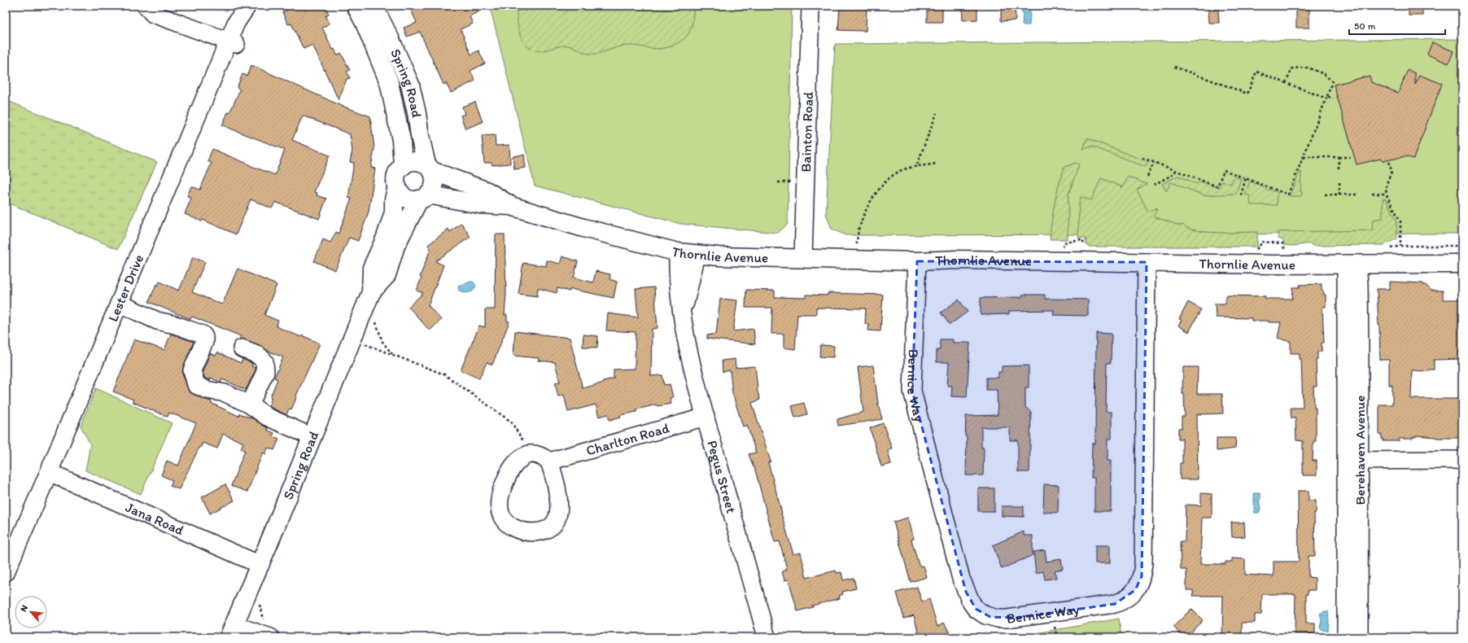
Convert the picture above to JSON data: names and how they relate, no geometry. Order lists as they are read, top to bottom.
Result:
{
  "streets": {
    "main road": ["Spring Road", "Thornlie Avenue"],
    "street": [
      "Bainton Road",
      "Lester Drive",
      "Bernice Way",
      "Charlton Road",
      "Berehaven Avenue",
      "Pegus Street",
      "Jana Road"
    ]
  },
  "crossings": [
    ["Spring Road", "Thornlie Avenue"],
    ["Spring Road", "Jana Road"],
    ["Bainton Road", "Thornlie Avenue"],
    ["Thornlie Avenue", "Bernice Way"],
    ["Thornlie Avenue", "Berehaven Avenue"],
    ["Thornlie Avenue", "Pegus Street"],
    ["Lester Drive", "Jana Road"],
    ["Charlton Road", "Pegus Street"]
  ],
  "scale_bar": "50 m",
  "north": "top left"
}
